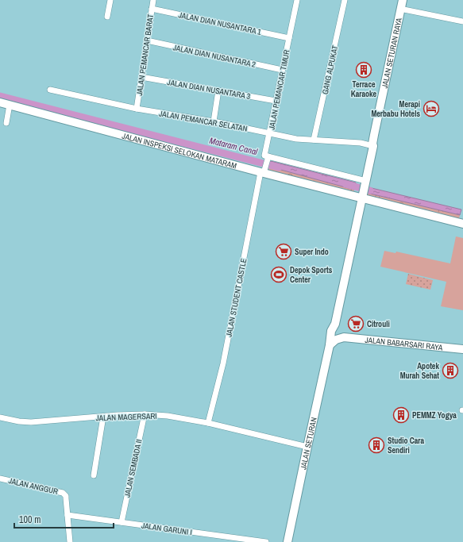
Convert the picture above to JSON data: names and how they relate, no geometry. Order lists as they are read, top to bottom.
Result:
{
  "streets": {
    "main road": [
      "JALAN SETURAN RAYA",
      "JALAN INSPEKSI SELOKAN MATARAM",
      "JALAN BABARSARI RAYA",
      "JALAN SETURAN"
    ],
    "street": [
      "JALAN DIAN NUSANTARA 1",
      "JALAN PEMANCAR BARAT",
      "JALAN DIAN NUSANTARA 2",
      "GANG ALPUKAT",
      "JALAN DIAN NUSANTARA 3",
      "JALAN PEMANCAR TIMUR",
      "JALAN PEMANCAR SELATAN",
      "JALAN STUDENT CASTLE",
      "JALAN MAGERSARI",
      "JALAN SEMBADA II",
      "JALAN ANGGUR",
      "JALAN GARUNI I"
    ]
  },
  "crossings": [
    ["JALAN DIAN NUSANTARA 1", "JALAN PEMANCAR BARAT"],
    ["JALAN DIAN NUSANTARA 1", "JALAN PEMANCAR TIMUR"],
    ["JALAN SETURAN RAYA", "JALAN PEMANCAR TIMUR"],
    ["JALAN SETURAN RAYA", "JALAN INSPEKSI SELOKAN MATARAM"],
    ["JALAN PEMANCAR BARAT", "JALAN DIAN NUSANTARA 2"],
    ["JALAN PEMANCAR BARAT", "JALAN DIAN NUSANTARA 3"],
    ["JALAN PEMANCAR BARAT", "JALAN PEMANCAR SELATAN"],
    ["JALAN DIAN NUSANTARA 2", "JALAN PEMANCAR TIMUR"],
    ["GANG ALPUKAT", "JALAN PEMANCAR TIMUR"],
    ["JALAN DIAN NUSANTARA 3", "JALAN PEMANCAR TIMUR"],
    ["JALAN PEMANCAR TIMUR", "JALAN PEMANCAR SELATAN"],
    ["JALAN INSPEKSI SELOKAN MATARAM", "JALAN STUDENT CASTLE"],
    ["JALAN STUDENT CASTLE", "JALAN MAGERSARI"],
    ["JALAN MAGERSARI", "JALAN SETURAN"],
    ["JALAN MAGERSARI", "JALAN SEMBADA II"],
    ["JALAN SEMBADA II", "JALAN GARUNI I"],
    ["JALAN ANGGUR", "JALAN GARUNI I"]
  ],
  "water": ["Mataram Canal"],
  "places": {
    "building": [
      "Terrace Karaoke",
      "Apotek Murah Sehat",
      "PEMMZ Yogya",
      "Studio Cara Sendiri"
    ],
    "hotel": ["Merapi Merbabu Hotels"],
    "supermarket": ["Super Indo", "Citrouli"],
    "sports": ["Depok Sports Center"]
  },
  "scale_bar": "100 m"
}
